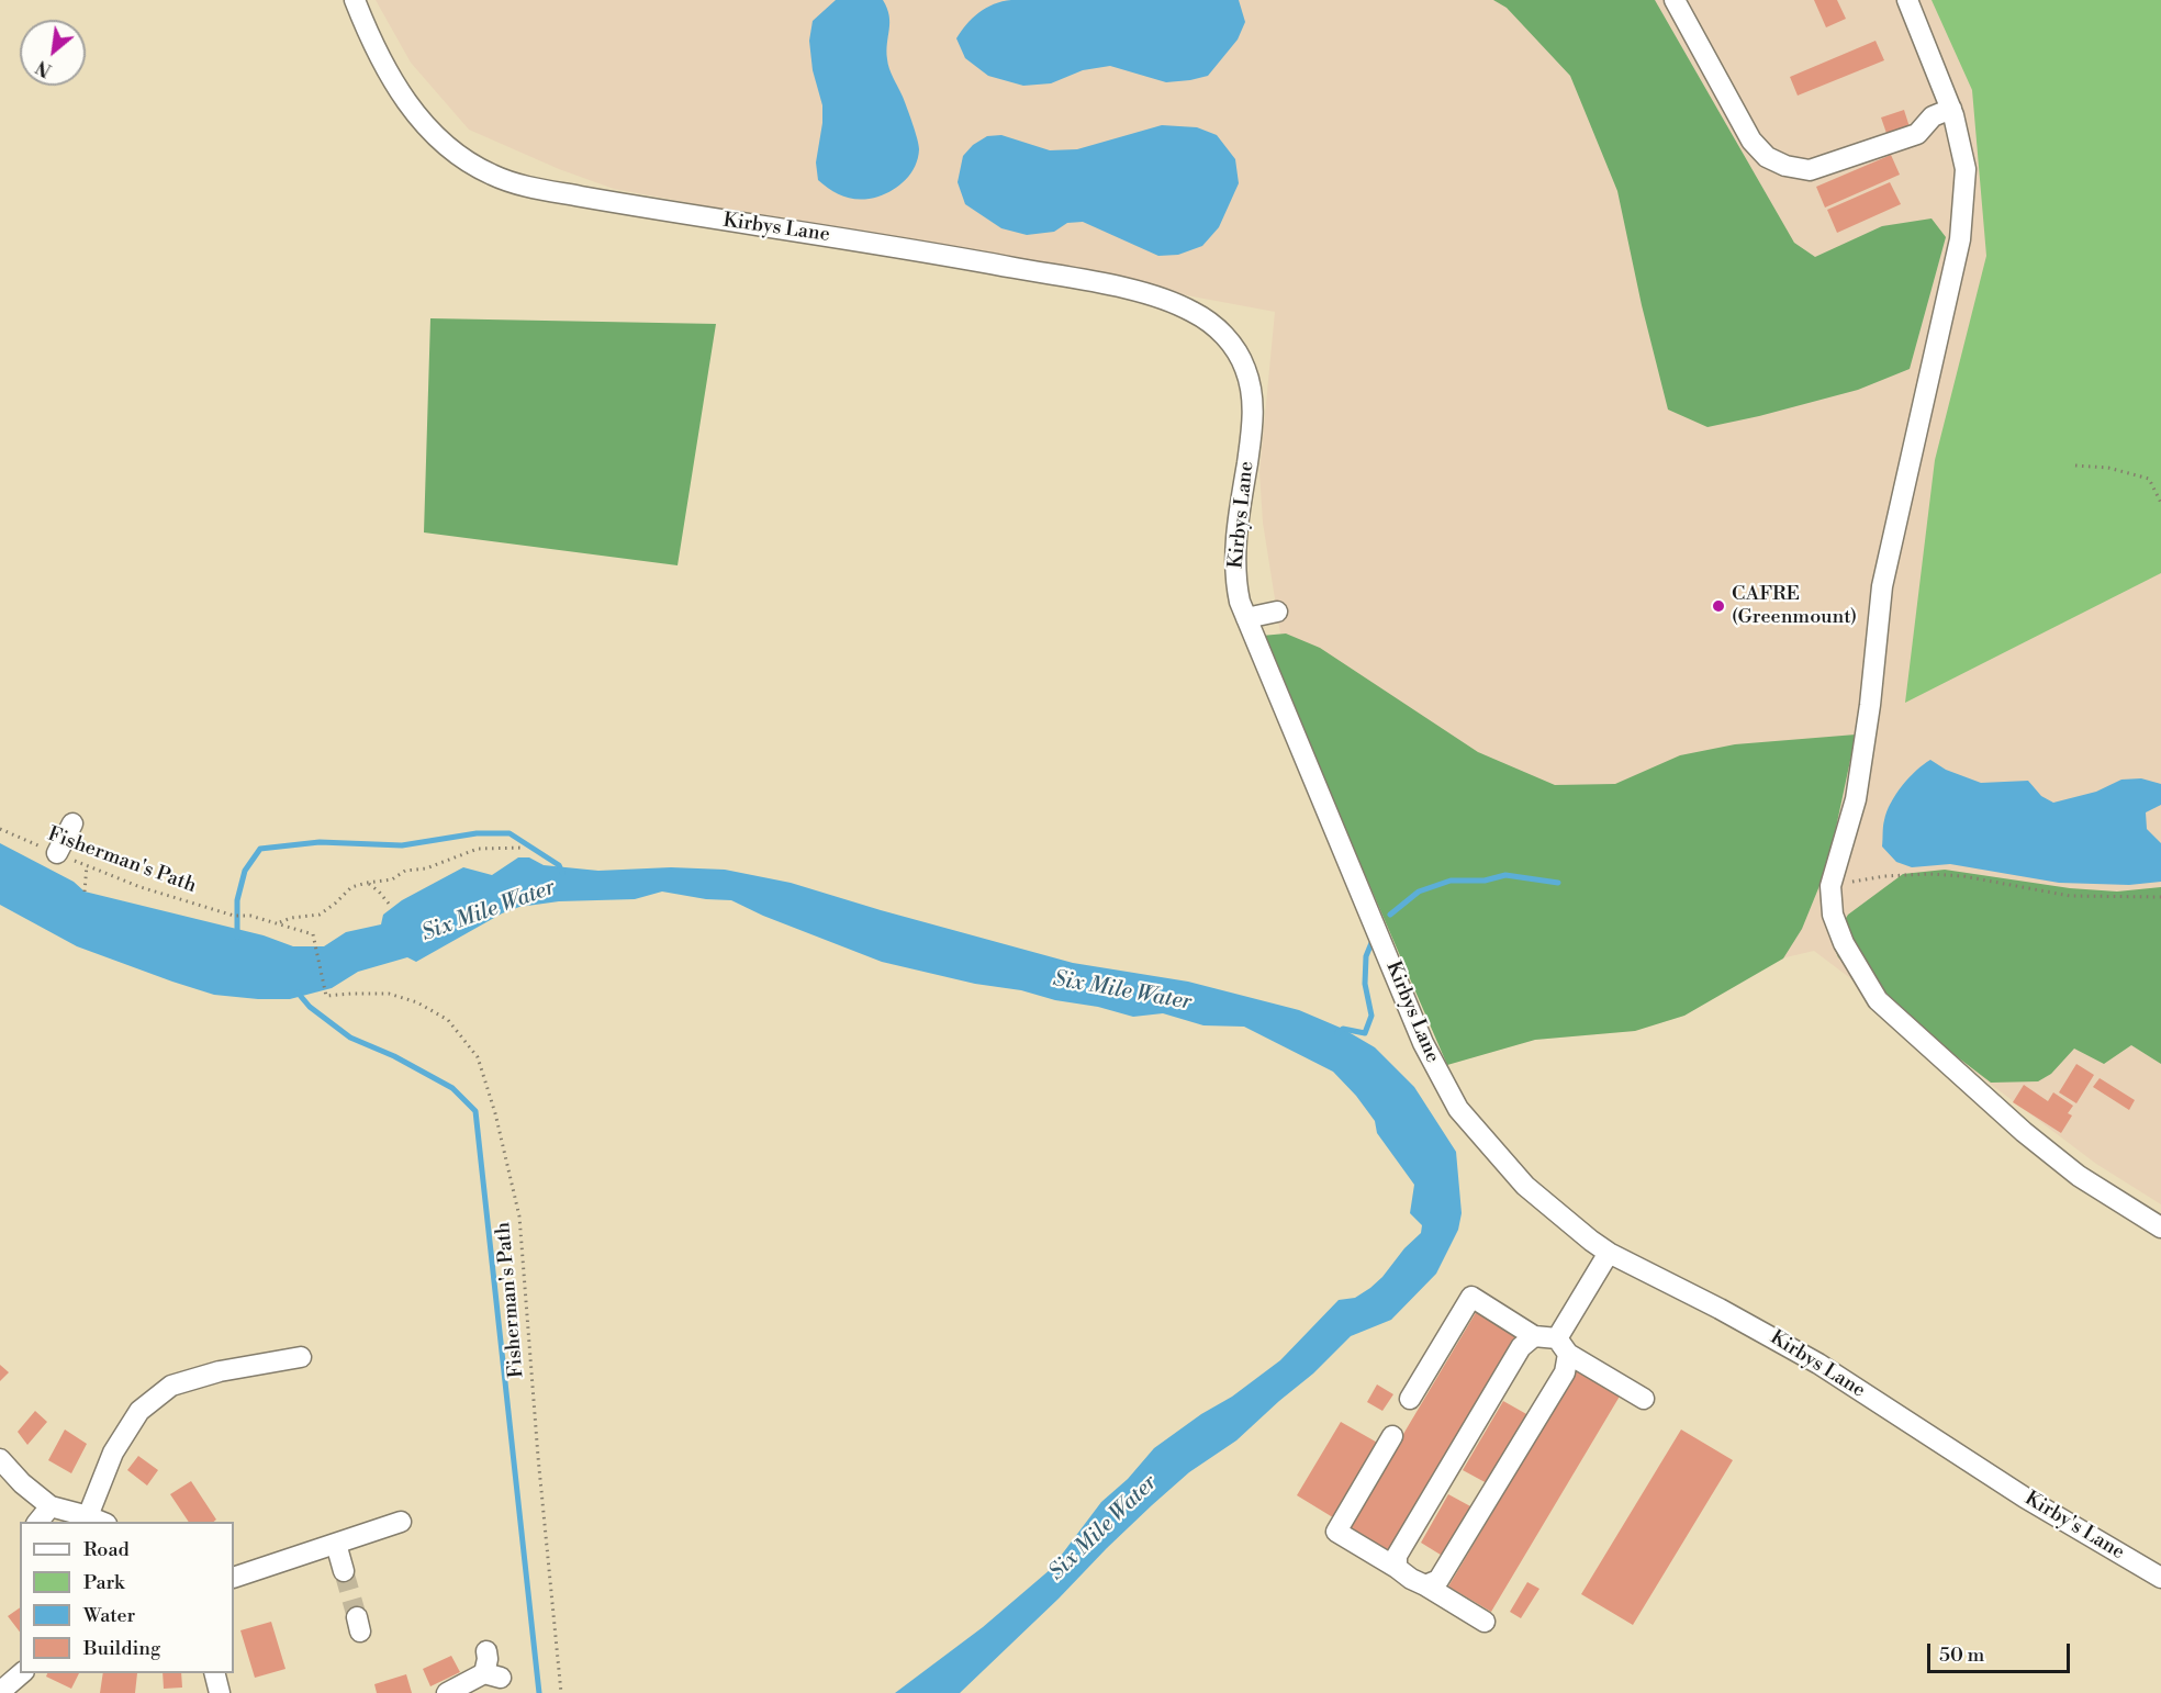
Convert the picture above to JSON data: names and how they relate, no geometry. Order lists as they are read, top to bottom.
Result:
{
  "streets": {
    "street": ["Kirbys Lane", "Kirby's Lane"],
    "path": ["Fisherman's Path"]
  },
  "crossings": [
    ["Kirbys Lane", "Kirby's Lane"]
  ],
  "water": ["Six Mile Water"],
  "places": ["CAFRE (Greenmount)"],
  "legend": [
    "Road",
    "Park",
    "Water",
    "Building"
  ],
  "scale_bar": "50 m",
  "north": "bottom left"
}
